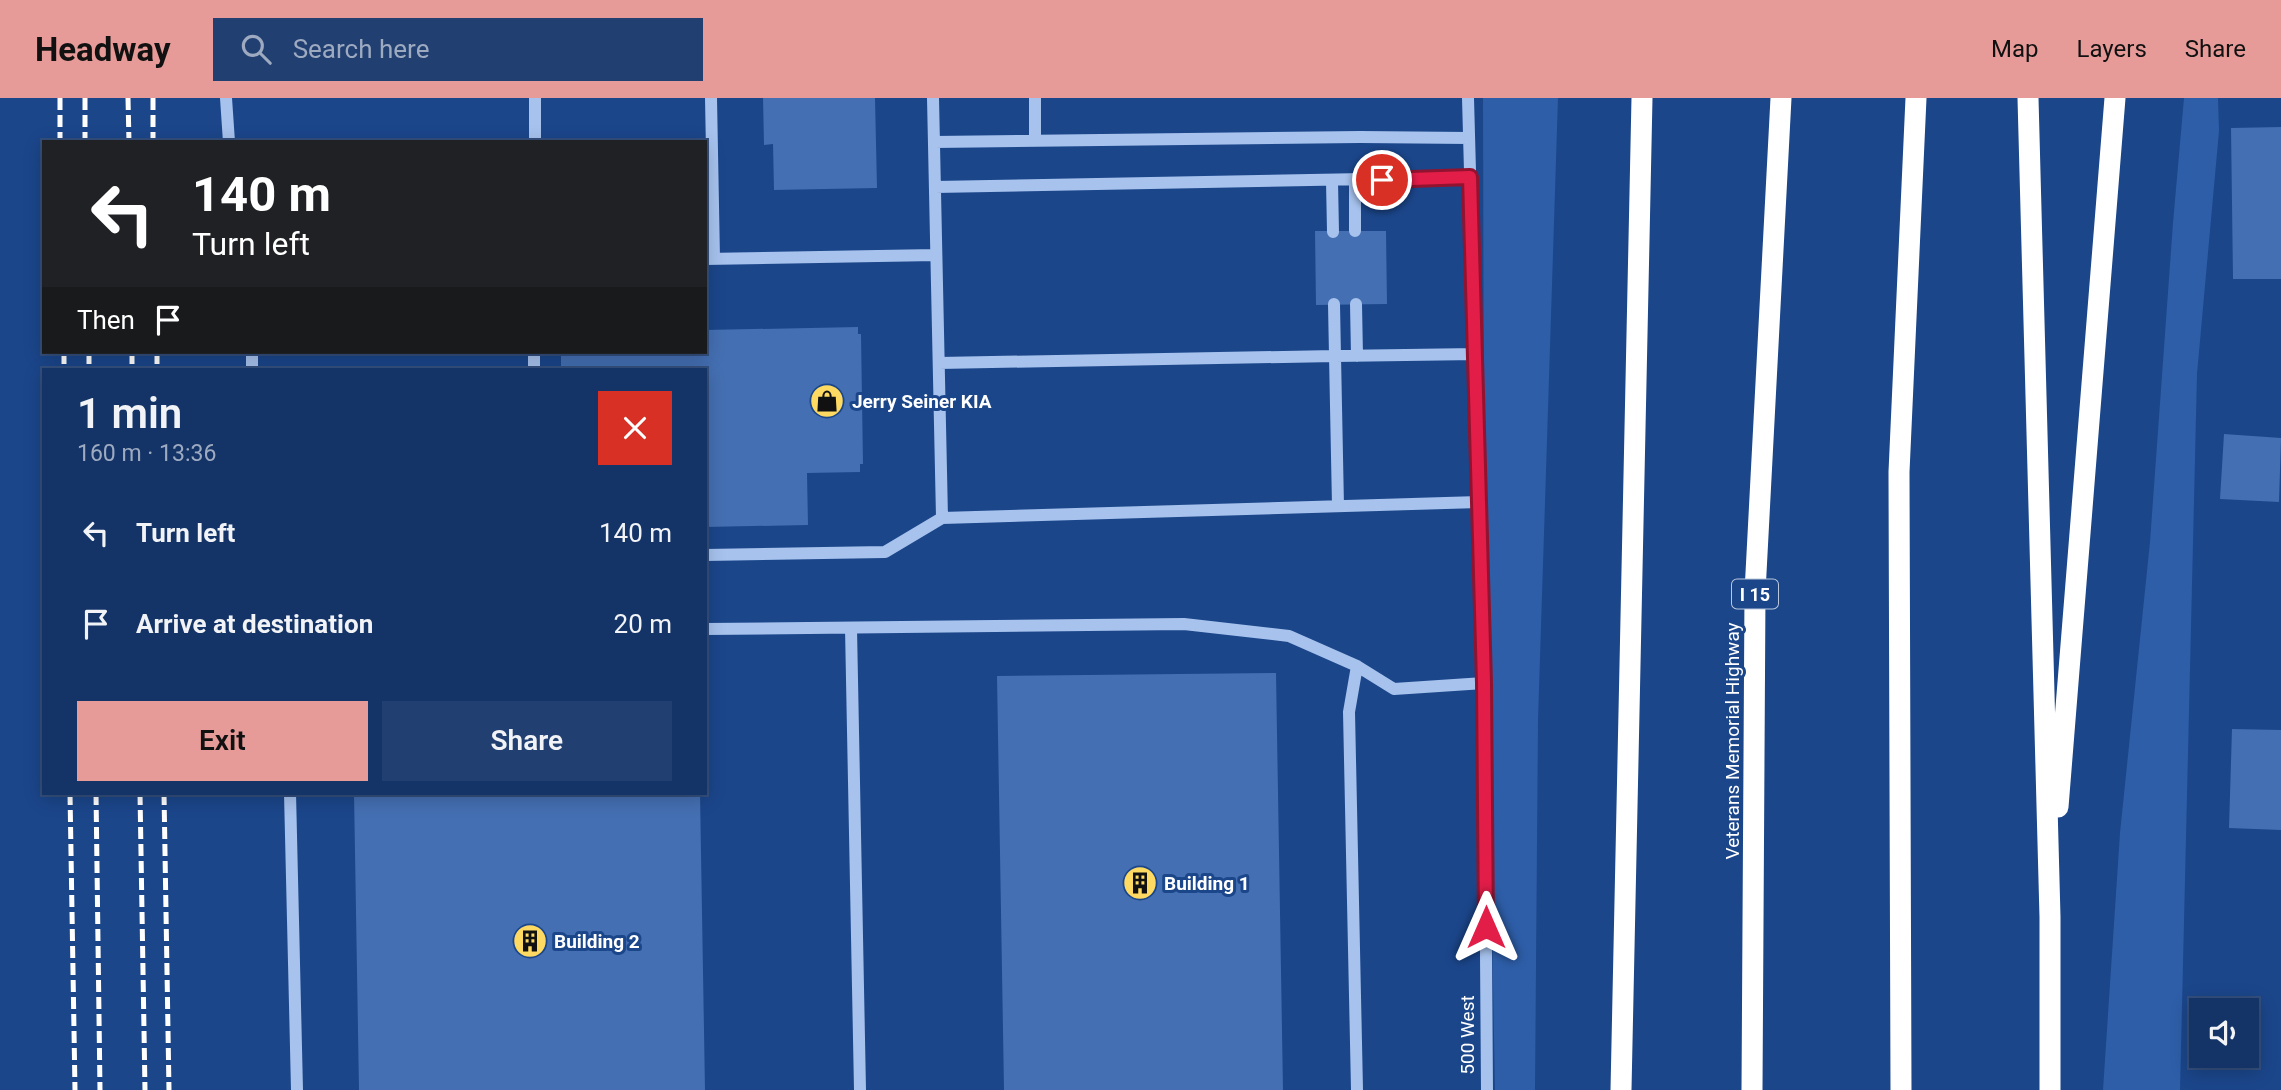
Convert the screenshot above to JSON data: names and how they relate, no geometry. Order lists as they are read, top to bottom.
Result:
{
  "streets": {
    "highway": ["I 15", "Veterans Memorial Highway"],
    "street": ["500 West"]
  },
  "places": {
    "shop": ["Jerry Seiner KIA"],
    "building": ["Building 1", "Building 2"]
  },
  "page": {
    "header": "Headway",
    "search": "Search here",
    "nav": ["Map", "Layers", "Share"],
    "turn": ["140 m", "Turn left"],
    "then": "Then",
    "heading": ["1 min", "160 m · 13:36"],
    "list": [
      {
        "name": "Turn left",
        "value": "140 m"
      },
      {
        "name": "Arrive at destination",
        "value": "20 m"
      }
    ],
    "buttons": ["Exit", "Share"]
  }
}
